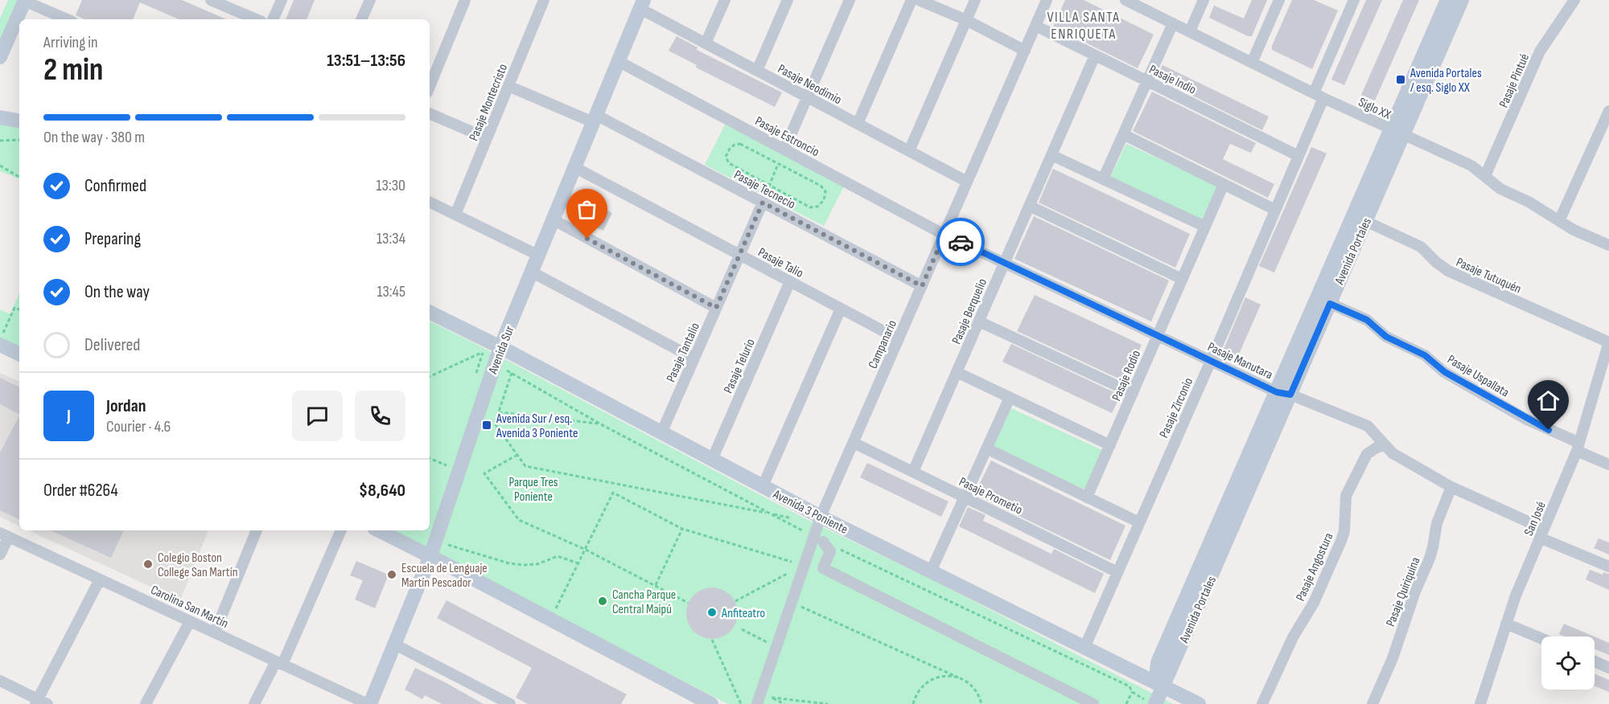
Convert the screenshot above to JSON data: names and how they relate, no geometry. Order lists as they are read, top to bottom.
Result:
{
  "streets": {
    "main road": ["Avenida Portales", "Avenida Sur", "Avenida 3 Poniente"],
    "street": [
      "Pasaje Indio",
      "Pasaje Pintué",
      "Pasaje Neodimio",
      "Pasaje Montecristo",
      "Siglo XX",
      "Pasaje Estroncio",
      "Pasaje Tecnecio",
      "Pasaje Talio",
      "Pasaje Tutuquén",
      "Pasaje Berquelio",
      "Campanario",
      "Pasaje Tantalio",
      "Pasaje Manutara",
      "Pasaje Telurio",
      "Pasaje Rodio",
      "Pasaje Uspallata",
      "Pasaje Zirconio",
      "Pasaje Prometio",
      "San José",
      "Pasaje Angostura",
      "Pasaje Quiriquina",
      "Carolina San Martín"
    ]
  },
  "crossings": [
    ["Pasaje Indio", "Pasaje Berquelio"],
    ["Pasaje Indio", "Campanario"],
    ["Pasaje Indio", "Pasaje Zirconio"],
    ["Pasaje Pintué", "Siglo XX"],
    ["Pasaje Neodimio", "Campanario"],
    ["Pasaje Neodimio", "Avenida Sur"],
    ["Pasaje Montecristo", "Pasaje Tecnecio"],
    ["Siglo XX", "Avenida Portales"],
    ["Siglo XX", "Pasaje Zirconio"],
    ["Pasaje Estroncio", "Campanario"],
    ["Pasaje Estroncio", "Avenida Sur"],
    ["Pasaje Estroncio", "Pasaje Manutara"],
    ["Pasaje Tecnecio", "Campanario"],
    ["Pasaje Tecnecio", "Avenida Sur"],
    ["Pasaje Tecnecio", "Pasaje Tantalio"],
    ["Avenida Portales", "Pasaje Tutuquén"],
    ["Avenida Portales", "Pasaje Manutara"],
    ["Avenida Portales", "Pasaje Uspallata"],
    ["Avenida Portales", "Avenida 3 Poniente"],
    ["Pasaje Talio", "Campanario"],
    ["Pasaje Talio", "Avenida Sur"],
    ["Pasaje Talio", "Pasaje Tantalio"],
    ["Pasaje Talio", "Pasaje Telurio"],
    ["Pasaje Tutuquén", "San José"],
    ["Pasaje Berquelio", "Pasaje Manutara"],
    ["Pasaje Berquelio", "Pasaje Prometio"],
    ["Campanario", "Pasaje Manutara"],
    ["Campanario", "Pasaje Prometio"],
    ["Campanario", "Avenida 3 Poniente"],
    ["Avenida Sur", "Avenida 3 Poniente"],
    ["Avenida Sur", "Carolina San Martín"],
    ["Pasaje Tantalio", "Avenida 3 Poniente"],
    ["Pasaje Manutara", "Pasaje Rodio"],
    ["Pasaje Manutara", "Pasaje Zirconio"],
    ["Pasaje Manutara", "San José"],
    ["Pasaje Manutara", "Pasaje Angostura"],
    ["Pasaje Manutara", "Pasaje Quiriquina"],
    ["Pasaje Telurio", "Avenida 3 Poniente"],
    ["Pasaje Uspallata", "San José"],
    ["Pasaje Zirconio", "Pasaje Prometio"],
    ["Pasaje Zirconio", "Avenida 3 Poniente"]
  ],
  "districts": ["VILLA SANTA ENRIQUETA"],
  "parks": ["Parque Tres Poniente"],
  "places": {
    "transit": ["Avenida Portales / esq. Siglo XX", "Avenida Sur / esq. Avenida 3 Poniente"],
    "other": [
      "Colegio Boston College San Martín",
      "Escuela de Lenguaje Martín Pescador",
      "Cancha Parque Central Maipú",
      "Anfiteatro"
    ]
  },
  "page": {
    "heading": ["2 min", "Arriving in", "13:51–13:56"],
    "panel": [
      "Jordan",
      "Courier · 4.6",
      "Order #6264",
      "$8,640"
    ],
    "bar": "On the way · 380 m",
    "list": [
      ["Confirmed", "13:30"],
      ["Preparing", "13:34"],
      ["On the way", "13:45"],
      "Delivered"
    ],
    "round": "J"
  }
}
